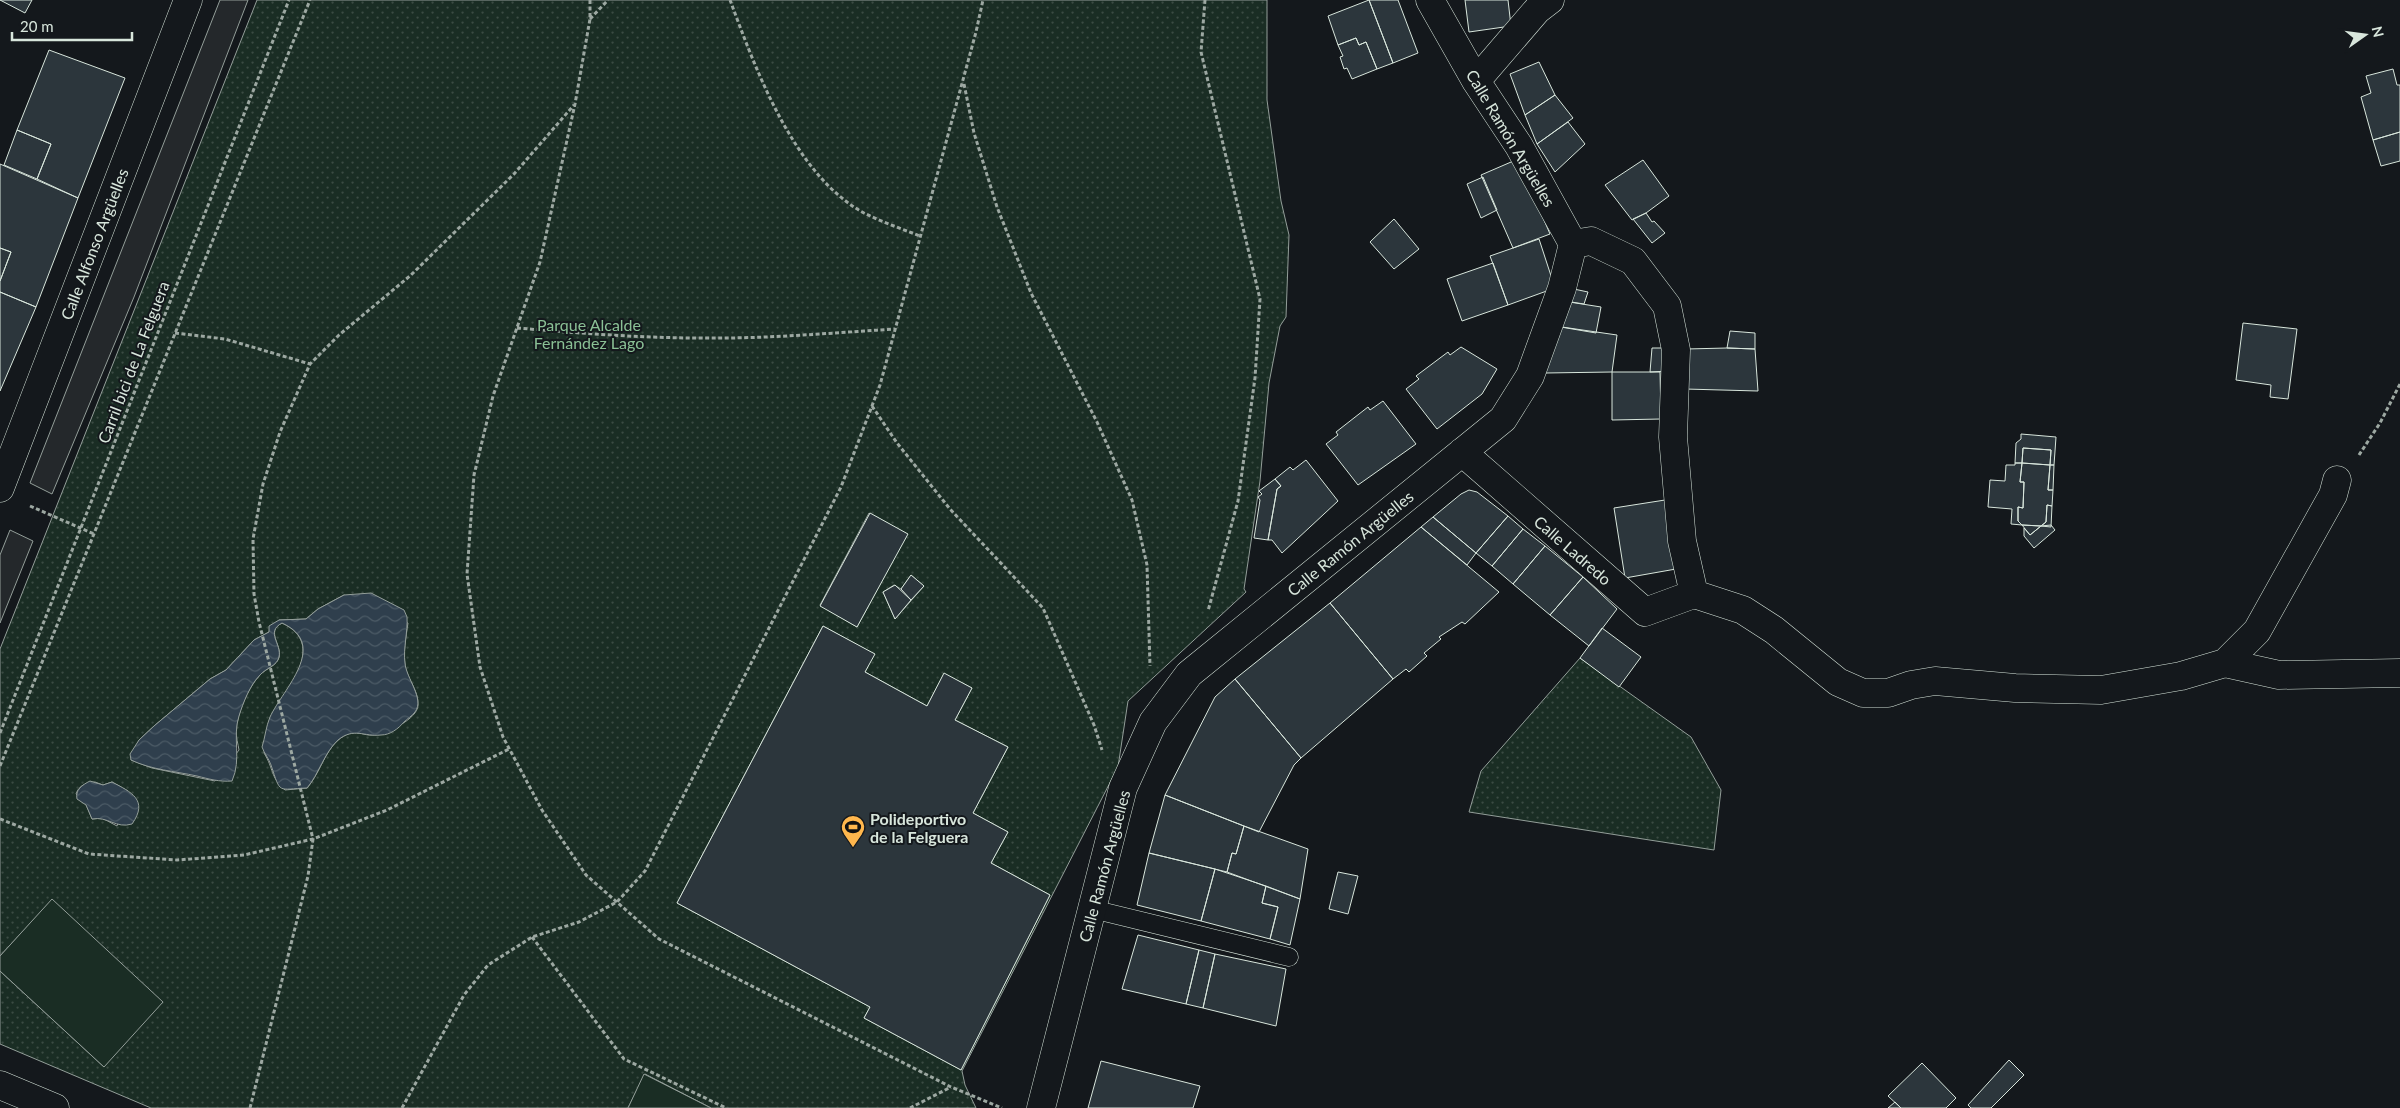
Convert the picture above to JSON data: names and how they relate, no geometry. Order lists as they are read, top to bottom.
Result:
{
  "streets": {
    "street": ["Calle Ramón Argüelles", "Calle Alfonso Argüelles", "Calle Ladredo"],
    "path": ["Carril bici de La Felguera"]
  },
  "crossings": [
    ["Calle Ramón Argüelles", "Calle Ladredo"]
  ],
  "parks": ["Parque Alcalde Fernández Lago"],
  "places": {
    "sports": ["Polideportivo de la Felguera"]
  },
  "scale_bar": "20 m",
  "north": "right"
}
